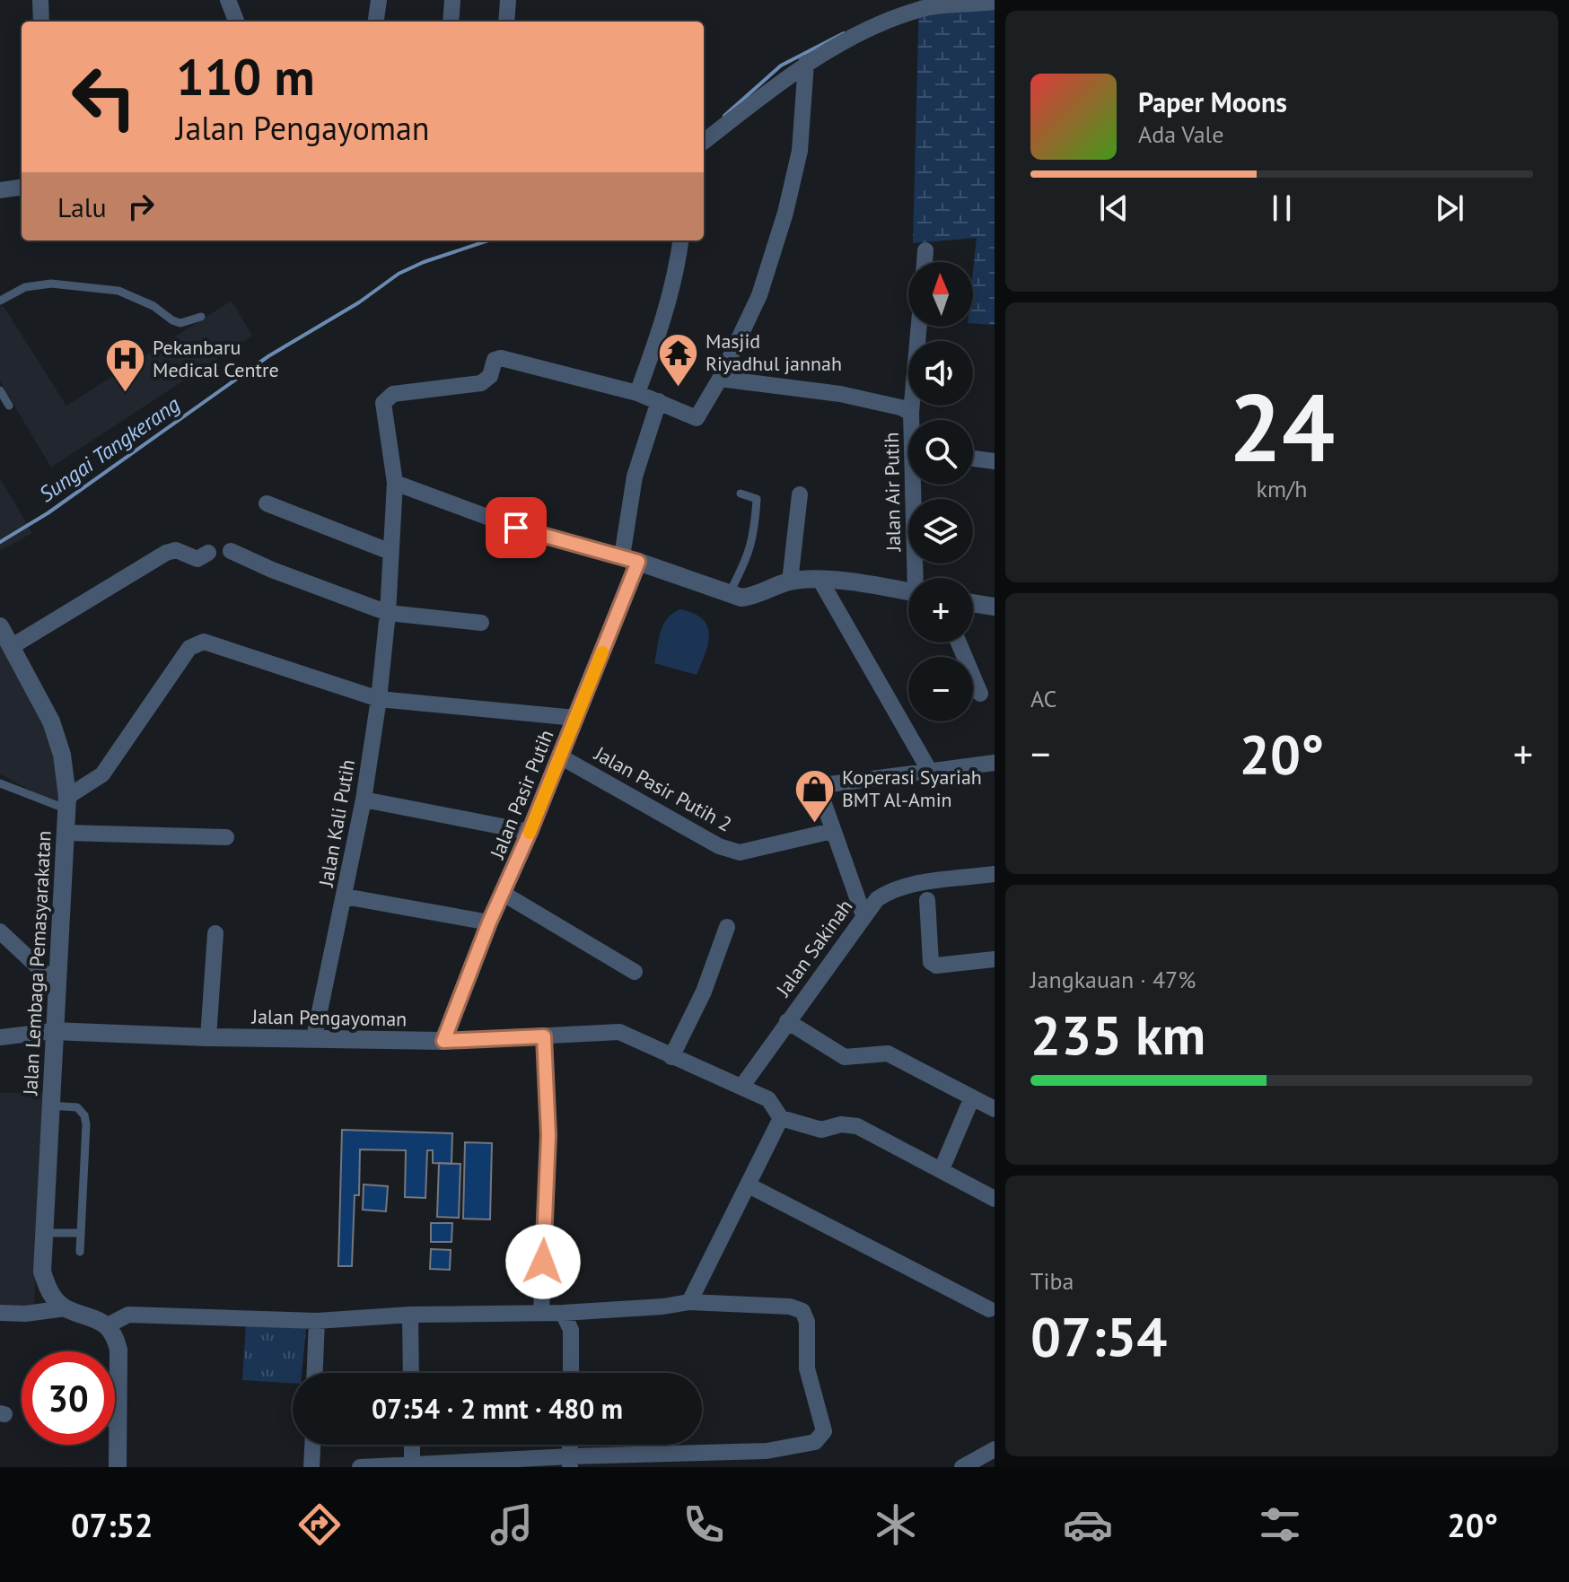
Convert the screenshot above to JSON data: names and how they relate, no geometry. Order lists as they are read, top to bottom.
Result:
{
  "streets": {
    "street": [
      "Jalan Air Putih",
      "Jalan Pasir Putih 2",
      "Jalan Pasir Putih",
      "Jalan Kali Putih",
      "Jalan Sakinah",
      "Jalan Lembaga Pemasyarakatan",
      "Jalan Pengayoman"
    ]
  },
  "crossings": [
    ["Jalan Pasir Putih 2", "Jalan Pasir Putih"],
    ["Jalan Pasir Putih", "Jalan Pengayoman"],
    ["Jalan Kali Putih", "Jalan Pengayoman"],
    ["Jalan Sakinah", "Jalan Pengayoman"],
    ["Jalan Lembaga Pemasyarakatan", "Jalan Pengayoman"]
  ],
  "water": ["Sungai Tangkerang"],
  "places": {
    "temple": ["Masjid Riyadhul jannah"],
    "hospital": ["Pekanbaru Medical Centre"],
    "shop": ["Koperasi Syariah BMT Al-Amin"]
  },
  "north": "top",
  "page": {
    "turn": ["110 m", "Jalan Pengayoman"],
    "song": ["Paper Moons", "Ada Vale"],
    "then": "Lalu",
    "map_buttons": ["+", "−"],
    "tile": [
      ["24", "km/h"],
      "AC",
      ["Jangkauan · 47%", "235 km"],
      ["Tiba", "07:54"]
    ],
    "heat": ["−", "20°", "+"],
    "limit": "30",
    "trip": "07:54 · 2 mnt · 480 m",
    "tabs": ["07:52", "20°"]
  }
}
